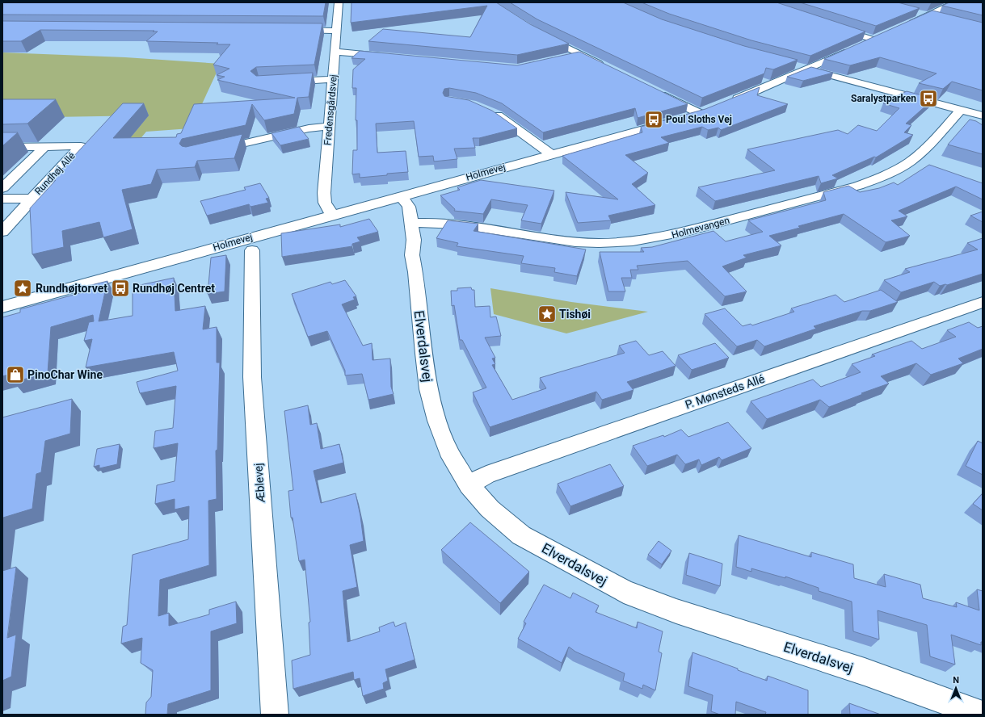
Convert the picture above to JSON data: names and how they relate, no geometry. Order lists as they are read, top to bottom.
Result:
{
  "streets": {
    "street": [
      "Fredensgårdsvej",
      "Holmevej",
      "Rundhøj Allé",
      "Holmevangen",
      "Elverdalsvej",
      "P. Mønsteds Allé",
      "Æblevej"
    ]
  },
  "crossings": [
    ["Fredensgårdsvej", "Holmevej"],
    ["Holmevej", "Elverdalsvej"],
    ["Holmevangen", "Elverdalsvej"],
    ["Elverdalsvej", "P. Mønsteds Allé"]
  ],
  "places": {
    "bus stop": ["Saralystparken", "Poul Sloths Vej", "Rundhøj Centret"],
    "place": ["Rundhøjtorvet", "Tishøi"],
    "shop": ["PinoChar Wine"]
  },
  "north": "top"
}
